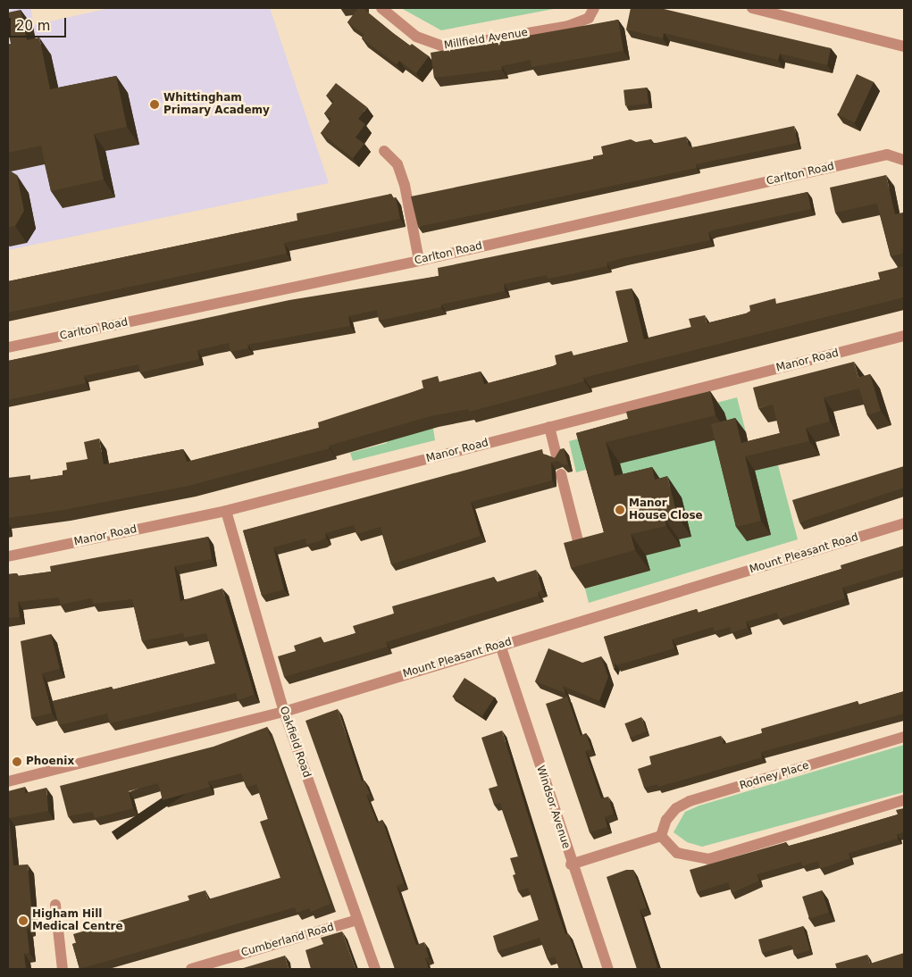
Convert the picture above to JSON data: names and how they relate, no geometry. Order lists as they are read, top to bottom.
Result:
{
  "streets": {
    "street": [
      "Millfield Avenue",
      "Carlton Road",
      "Manor Road",
      "Mount Pleasant Road",
      "Oakfield Road",
      "Rodney Place",
      "Windsor Avenue",
      "Cumberland Road"
    ]
  },
  "crossings": [
    ["Manor Road", "Oakfield Road"],
    ["Mount Pleasant Road", "Oakfield Road"],
    ["Mount Pleasant Road", "Windsor Avenue"],
    ["Oakfield Road", "Cumberland Road"]
  ],
  "places": [
    "Whittingham Primary Academy",
    "Manor House Close",
    "Phoenix",
    "Higham Hill Medical Centre"
  ],
  "scale_bar": "20 m"
}
